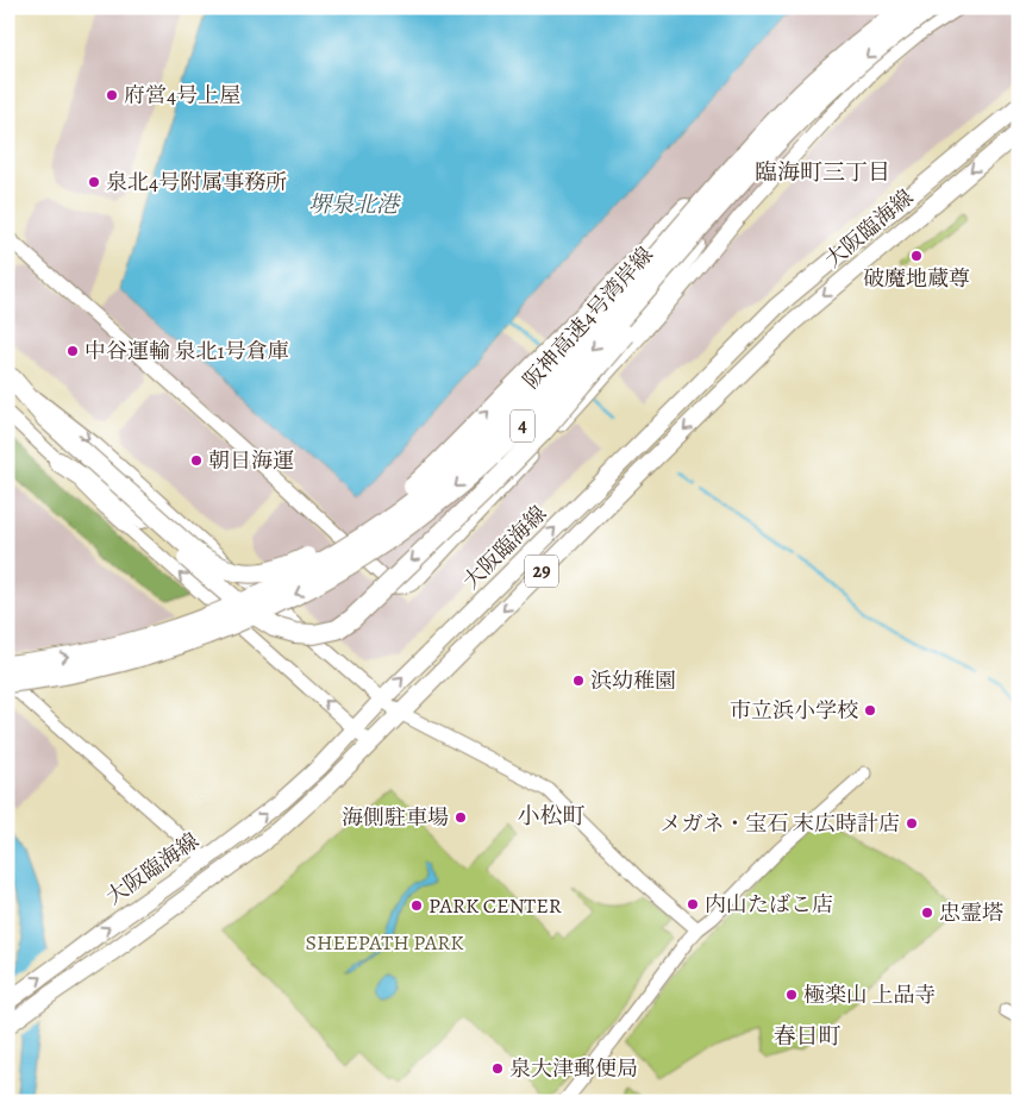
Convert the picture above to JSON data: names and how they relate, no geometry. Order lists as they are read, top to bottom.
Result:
{
  "streets": {
    "highway": ["阪神高速4号湾岸線", "4"],
    "main road": ["大阪臨海線", "29"]
  },
  "districts": ["臨海町三丁目", "小松町", "春日町"],
  "water": ["堺泉北港"],
  "parks": ["SHEEPATH PARK"],
  "places": [
    "府営4号上屋",
    "泉北4号附属事務所",
    "破魔地蔵尊",
    "中谷運輸 泉北1号倉庫",
    "朝日海運",
    "浜幼稚園",
    "市立浜小学校",
    "海側駐車場",
    "メガネ・宝石 末広時計店",
    "内山たばこ店",
    "PARK CENTER",
    "忠霊塔",
    "極楽山 上品寺",
    "泉大津郵便局"
  ]
}
